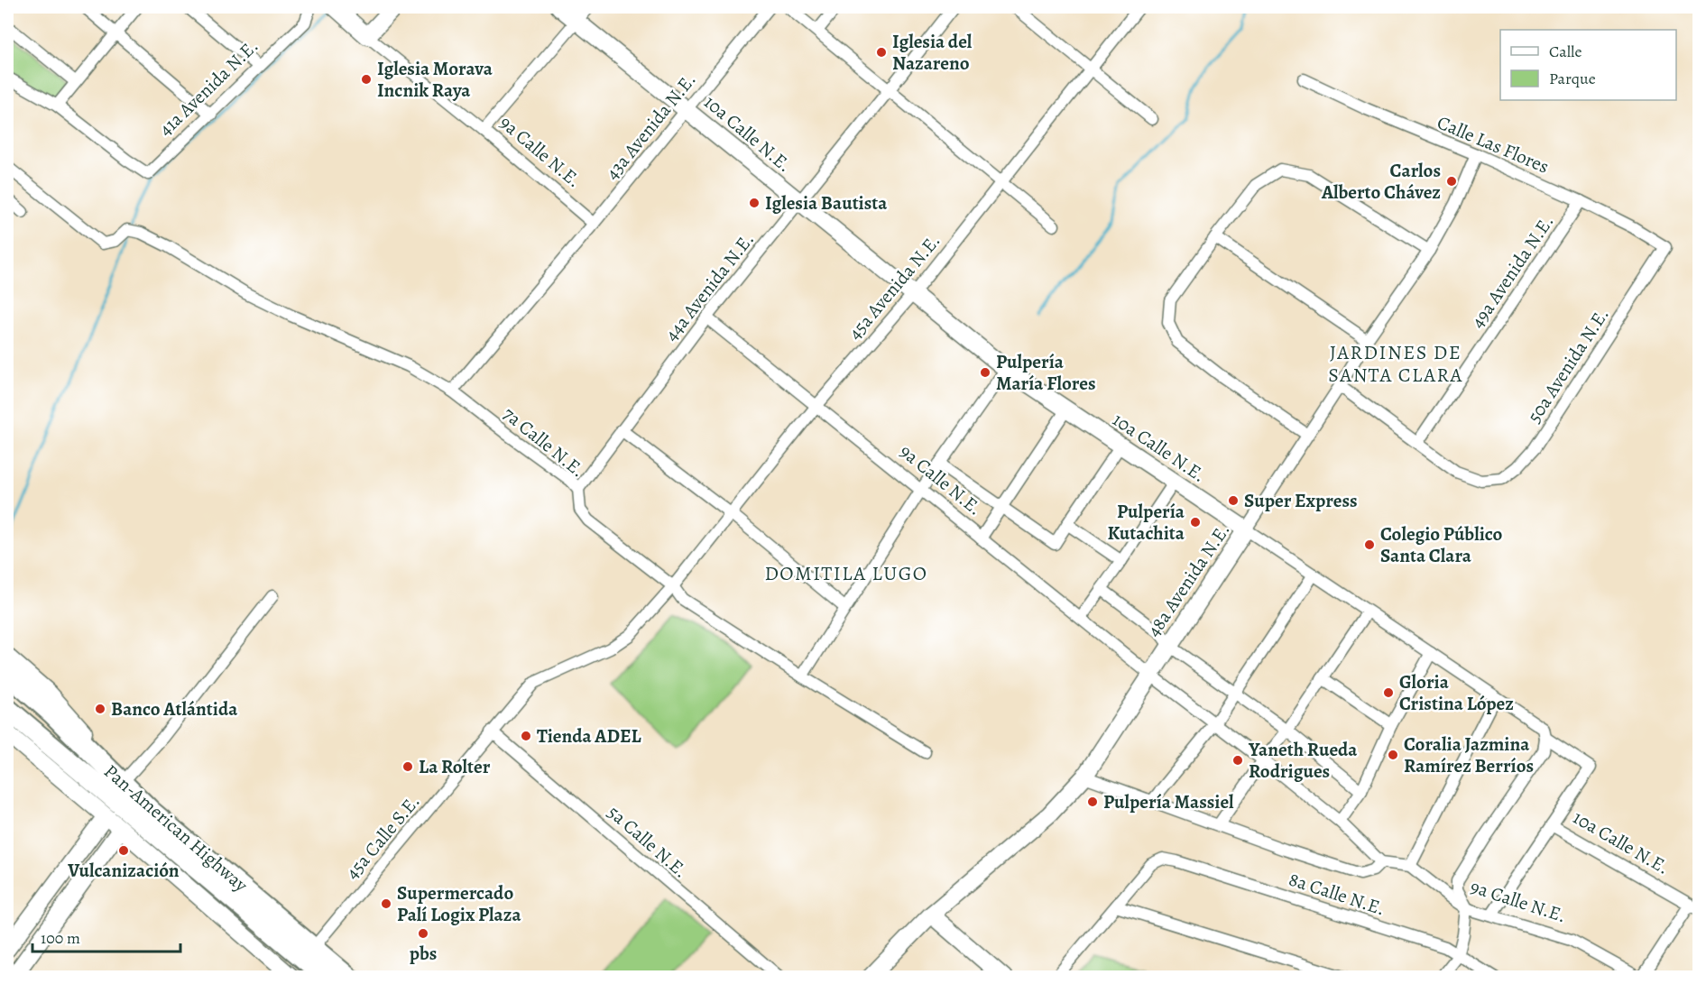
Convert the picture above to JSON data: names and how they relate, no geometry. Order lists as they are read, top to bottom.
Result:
{
  "streets": {
    "highway": ["Pan-American Highway"],
    "street": [
      "41a Avenida N.E.",
      "43a Avenida N.E.",
      "10a Calle N.E.",
      "Calle Las Flores",
      "9a Calle N.E.",
      "49a Avenida N.E.",
      "44a Avenida N.E.",
      "45a Avenida N.E.",
      "50a Avenida N.E.",
      "7a Calle N.E.",
      "48a Avenida N.E.",
      "45a Calle S.E.",
      "5a Calle N.E.",
      "8a Calle N.E."
    ]
  },
  "crossings": [
    ["43a Avenida N.E.", "10a Calle N.E."],
    ["43a Avenida N.E.", "9a Calle N.E."],
    ["43a Avenida N.E.", "7a Calle N.E."],
    ["10a Calle N.E.", "44a Avenida N.E."],
    ["10a Calle N.E.", "45a Avenida N.E."],
    ["10a Calle N.E.", "48a Avenida N.E."],
    ["Calle Las Flores", "49a Avenida N.E."],
    ["Calle Las Flores", "50a Avenida N.E."],
    ["Calle Las Flores", "48a Avenida N.E."],
    ["9a Calle N.E.", "44a Avenida N.E."],
    ["9a Calle N.E.", "45a Avenida N.E."],
    ["9a Calle N.E.", "48a Avenida N.E."],
    ["49a Avenida N.E.", "50a Avenida N.E."],
    ["44a Avenida N.E.", "7a Calle N.E."],
    ["45a Avenida N.E.", "7a Calle N.E."],
    ["45a Avenida N.E.", "45a Calle S.E."],
    ["7a Calle N.E.", "45a Calle S.E."],
    ["Pan-American Highway", "45a Calle S.E."],
    ["45a Calle S.E.", "5a Calle N.E."]
  ],
  "districts": ["JARDINES DE SANTA CLARA", "DOMITILA LUGO"],
  "places": [
    "Iglesia del Nazareno",
    "Iglesia Morava Incnik Raya",
    "Carlos Alberto Chávez",
    "Iglesia Bautista",
    "Pulpería María Flores",
    "Super Express",
    "Pulpería Kutachita",
    "Colegio Público Santa Clara",
    "Gloria Cristina López",
    "Banco Atlántida",
    "Tienda ADEL",
    "Coralia Jazmina Ramírez Berríos",
    "Yaneth Rueda Rodrigues",
    "La Rolter",
    "Pulpería Massiel",
    "Vulcanización",
    "Supermercado Palí Logix Plaza",
    "pbs"
  ],
  "legend": ["Calle", "Parque"],
  "scale_bar": "100 m"
}
